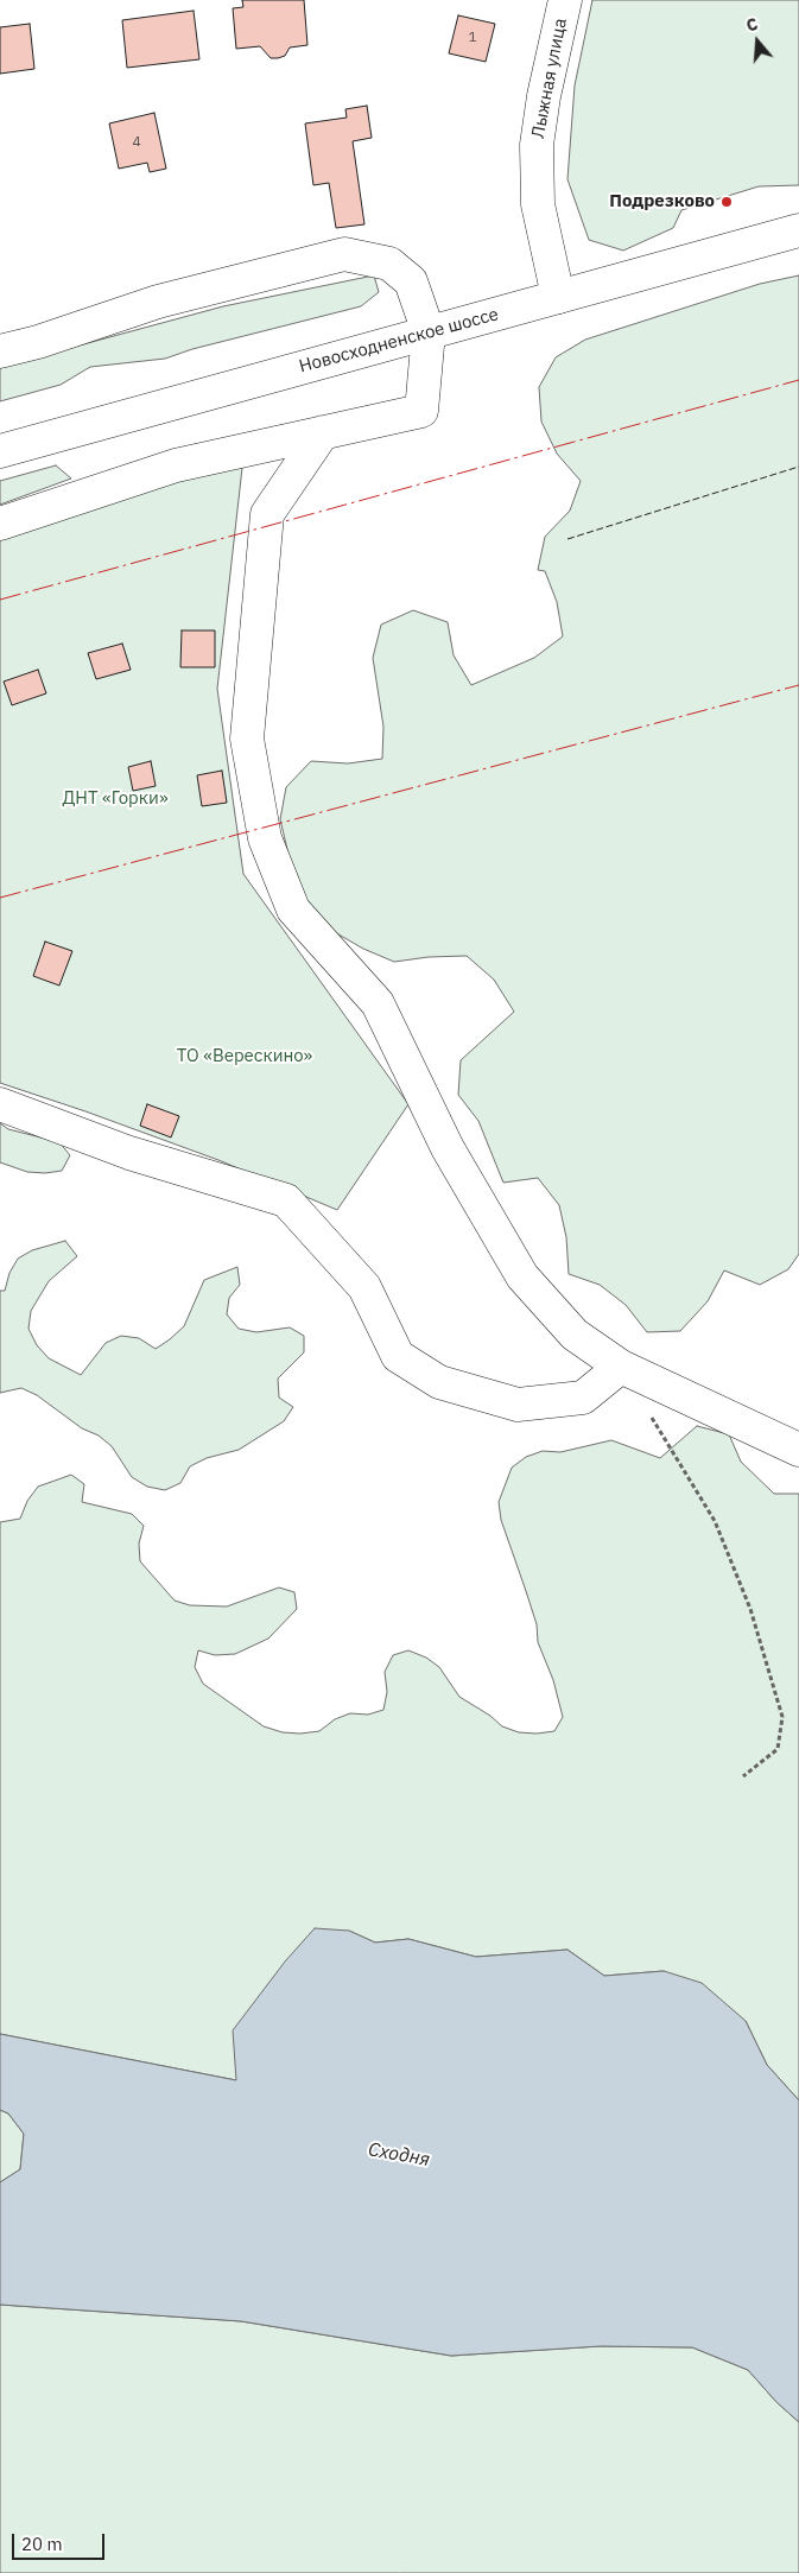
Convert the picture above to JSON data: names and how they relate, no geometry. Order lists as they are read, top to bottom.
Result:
{
  "streets": {
    "main road": ["Лыжная улица", "Новосходненское шоссе"]
  },
  "crossings": [
    ["Лыжная улица", "Новосходненское шоссе"]
  ],
  "water": ["Сходня"],
  "parks": ["ДНТ «Горки»", "ТО «Верескино»"],
  "places": ["Подрезково"],
  "house_numbers": ["1", "4"],
  "scale_bar": "20 m",
  "north": "top"
}
